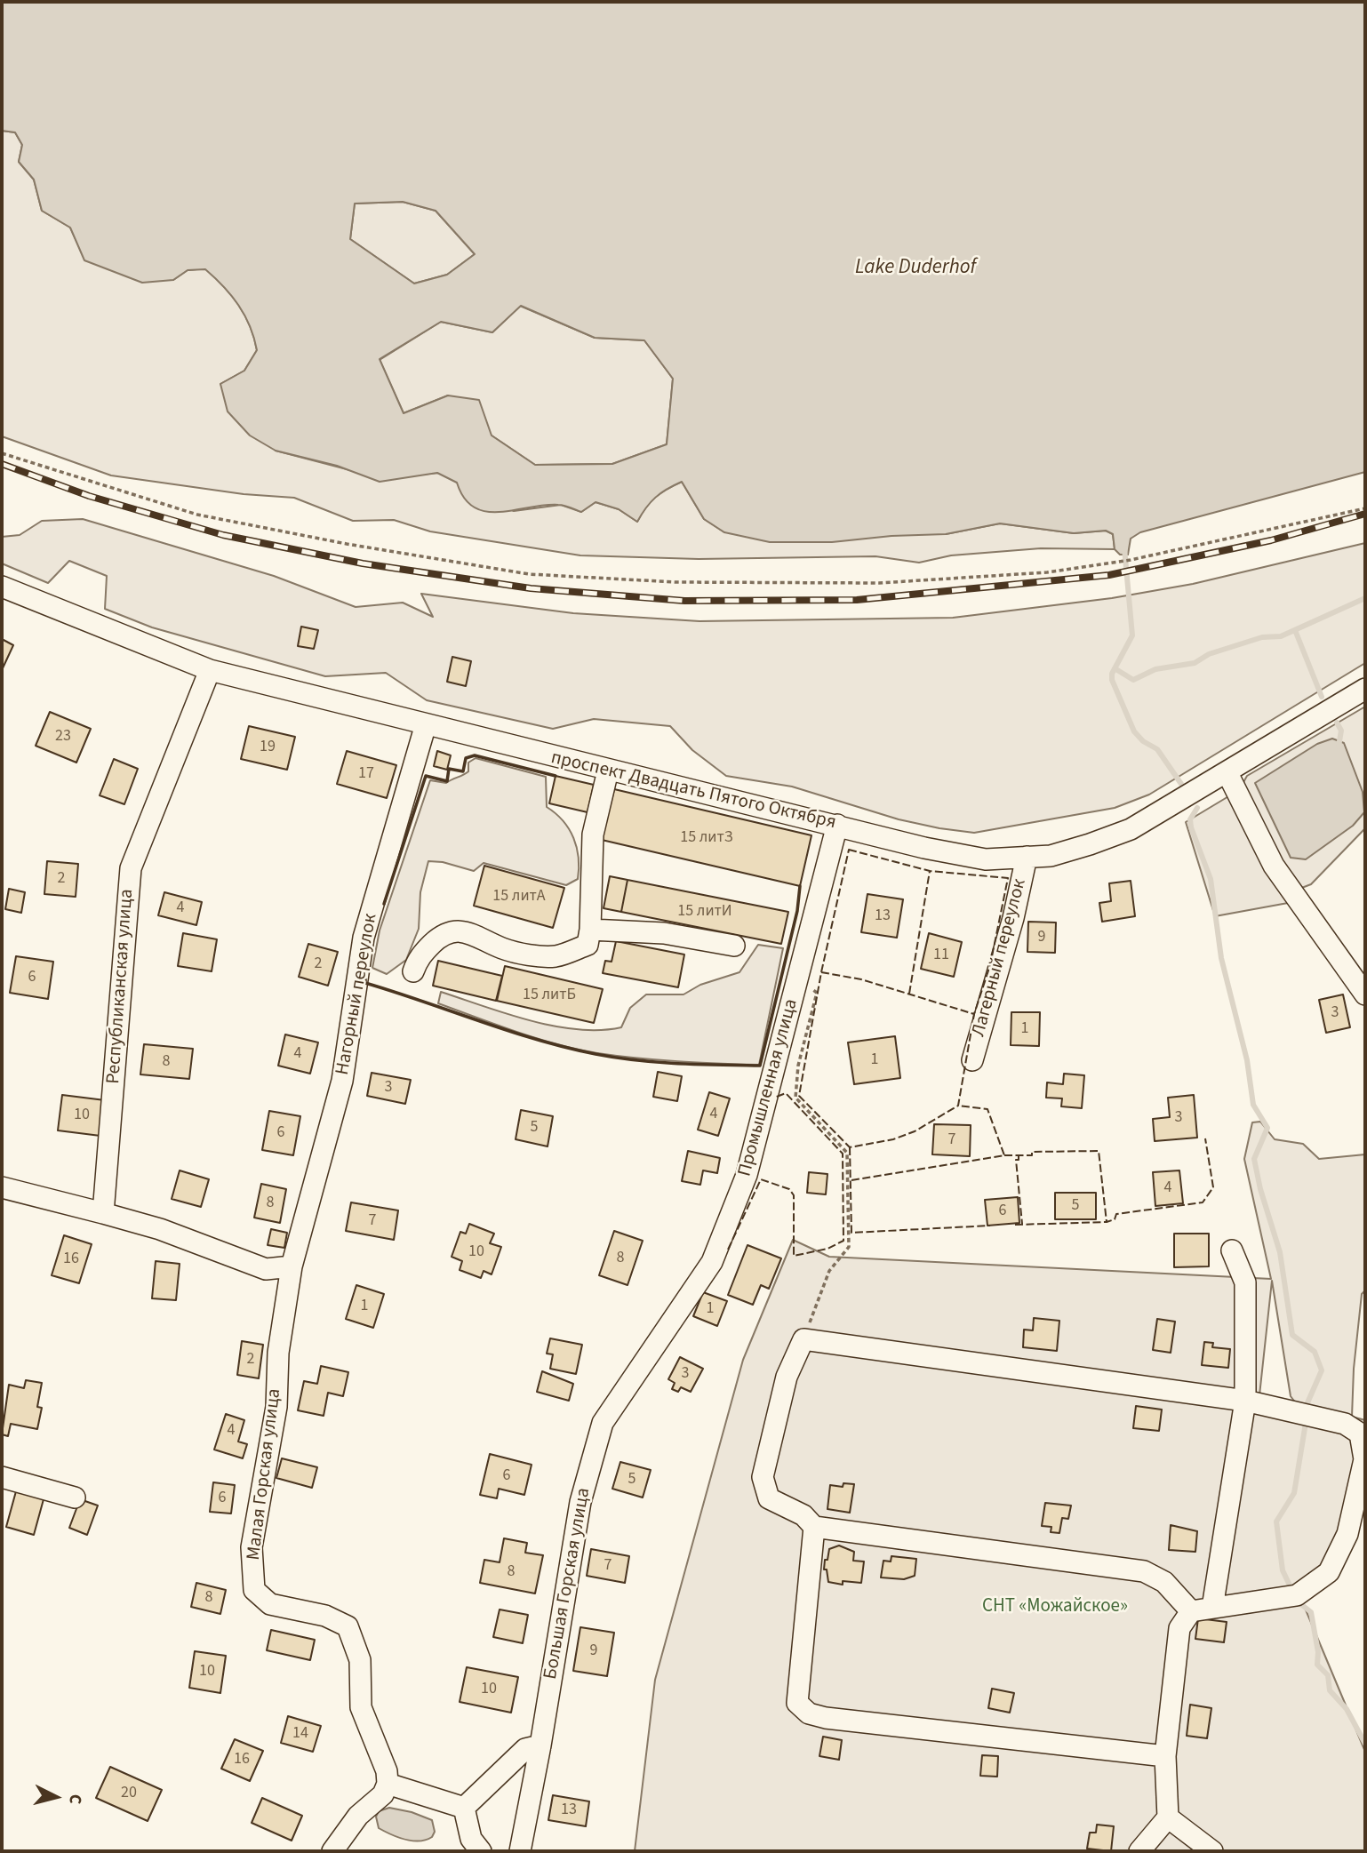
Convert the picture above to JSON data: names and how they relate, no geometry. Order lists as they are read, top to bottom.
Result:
{
  "streets": {
    "street": [
      "проспект Двадцать Пятого Октября",
      "Лагерный переулок",
      "Республиканская улица",
      "Нагорный переулок",
      "Промышленная улица",
      "Малая Горская улица",
      "Большая Горская улица"
    ]
  },
  "crossings": [
    ["проспект Двадцать Пятого Октября", "Лагерный переулок"],
    ["проспект Двадцать Пятого Октября", "Республиканская улица"],
    ["проспект Двадцать Пятого Октября", "Нагорный переулок"],
    ["проспект Двадцать Пятого Октября", "Промышленная улица"],
    ["Нагорный переулок", "Малая Горская улица"],
    ["Промышленная улица", "Большая Горская улица"]
  ],
  "water": ["Lake Duderhof"],
  "parks": ["СНТ «Можайское»"],
  "house_numbers": [
    "23",
    "19",
    "17",
    "15 литЗ",
    "2",
    "15 литА",
    "4",
    "15 литИ",
    "13",
    "9",
    "11",
    "2",
    "6",
    "15 литБ",
    "3",
    "1",
    "4",
    "1",
    "8",
    "3",
    "4",
    "10",
    "3",
    "5",
    "6",
    "7",
    "4",
    "8",
    "5",
    "6",
    "7",
    "10",
    "8",
    "16",
    "1",
    "1",
    "2",
    "3",
    "4",
    "6",
    "5",
    "6",
    "7",
    "8",
    "8",
    "9",
    "10",
    "10",
    "14",
    "16",
    "20",
    "13"
  ],
  "north": "right"
}
